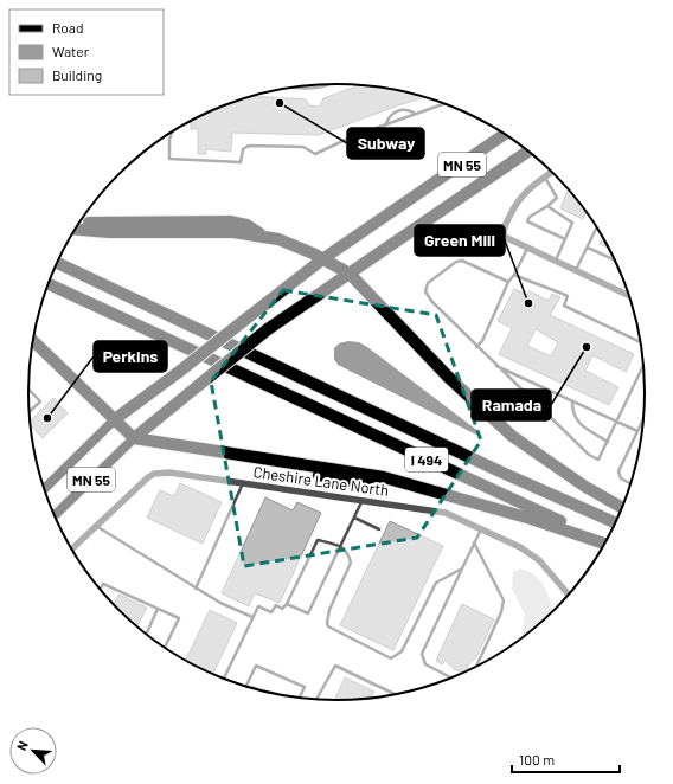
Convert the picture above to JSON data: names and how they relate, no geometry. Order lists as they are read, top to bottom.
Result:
{
  "streets": {
    "highway": ["MN 55", "I 494"],
    "street": ["Cheshire Lane North"]
  },
  "places": [
    "Subway",
    "Green Mill",
    "Ramada",
    "Perkins"
  ],
  "legend": ["Road", "Water", "Building"],
  "scale_bar": "100 m",
  "north": "top left"
}
